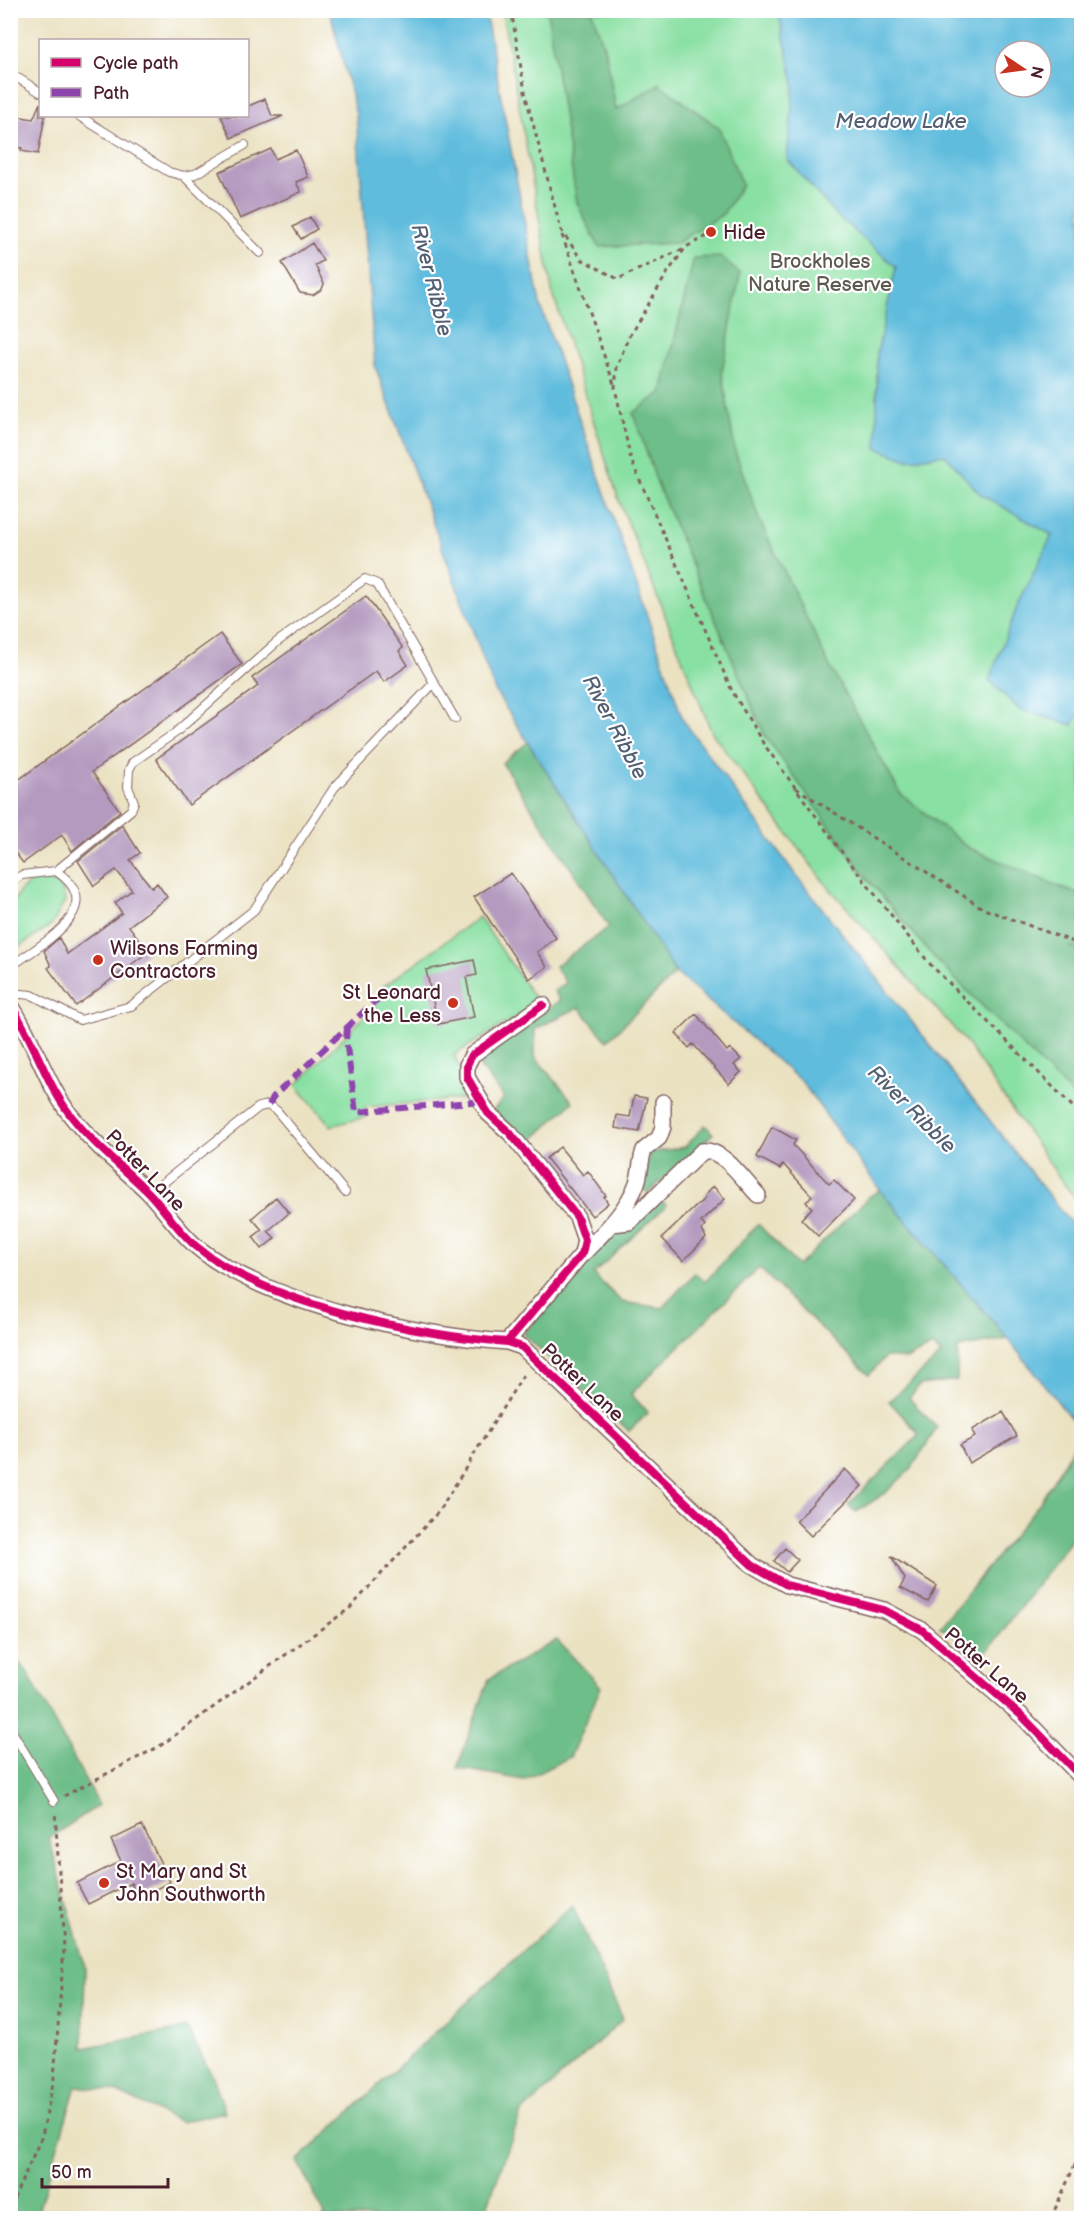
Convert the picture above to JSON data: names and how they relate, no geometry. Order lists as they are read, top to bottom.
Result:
{
  "streets": {
    "street": ["Potter Lane"]
  },
  "water": ["Meadow Lake", "River Ribble"],
  "parks": ["Brockholes Nature Reserve"],
  "places": [
    "Hide",
    "Wilsons Farming Contractors",
    "St Leonard the Less",
    "St Mary and St John Southworth"
  ],
  "legend": ["Cycle path", "Path"],
  "scale_bar": "50 m",
  "north": "right"
}
